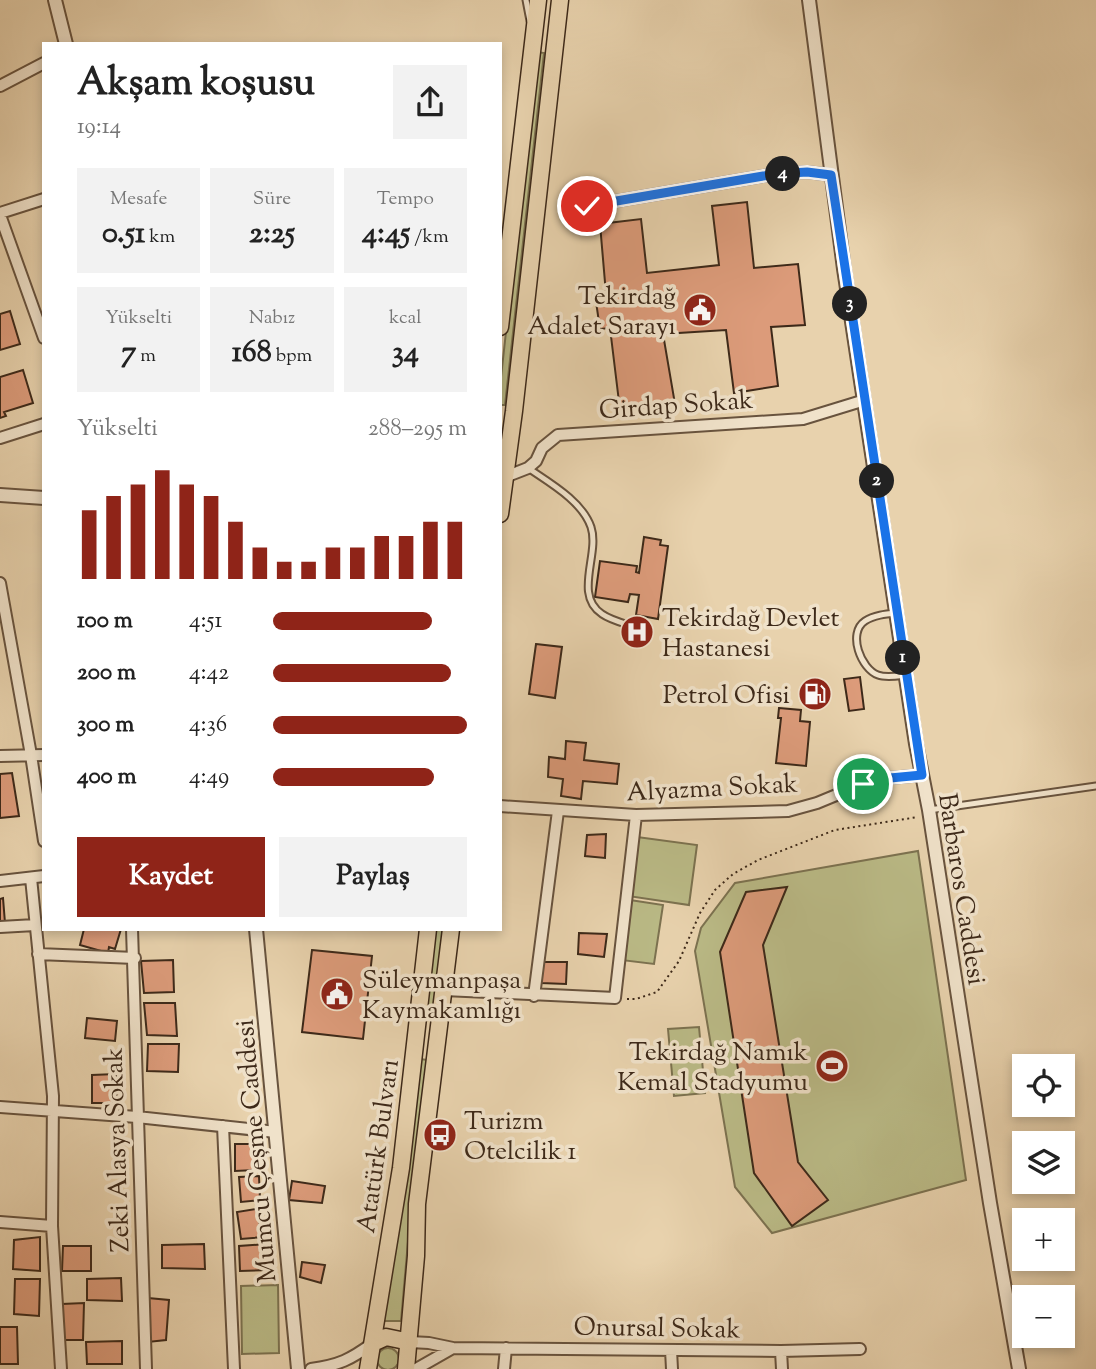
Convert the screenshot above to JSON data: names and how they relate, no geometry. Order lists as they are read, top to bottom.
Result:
{
  "streets": {
    "main road": ["Atatürk Bulvarı"],
    "street": [
      "Girdap Sokak",
      "Alyazma Sokak",
      "Barbaros Caddesi",
      "Zeki Alasya Sokak",
      "Mumcu Çeşme Caddesi",
      "Onursal Sokak"
    ]
  },
  "crossings": [
    ["Girdap Sokak", "Barbaros Caddesi"],
    ["Alyazma Sokak", "Barbaros Caddesi"],
    ["Atatürk Bulvarı", "Onursal Sokak"]
  ],
  "places": {
    "public building": ["Tekirdağ Adalet Sarayı", "Süleymanpaşa Kaymakamlığı"],
    "hospital": ["Tekirdağ Devlet Hastanesi"],
    "fuel station": ["Petrol Ofisi"],
    "sports": ["Tekirdağ Namık Kemal Stadyumu"],
    "bus stop": ["Turizm Otelcilik 1"]
  },
  "page": {
    "heading": ["Akşam koşusu", "19:14"],
    "pins": [
      "4",
      "3",
      "2",
      "1"
    ],
    "stats": [
      ["Mesafe", "0.51 km"],
      ["Süre", "2:25"],
      ["Tempo", "4:45 /km"],
      ["Yükselti", "7 m"],
      ["Nabız", "168 bpm"],
      ["kcal", "34"]
    ],
    "chart": ["Yükselti", "288–295 m"],
    "list": [
      {
        "name": "100 m",
        "note": "4:51"
      },
      {
        "name": "200 m",
        "note": "4:42"
      },
      {
        "name": "300 m",
        "note": "4:36"
      },
      {
        "name": "400 m",
        "note": "4:49"
      }
    ],
    "buttons": ["Kaydet", "Paylaş"],
    "map_buttons": ["+", "−"]
  }
}
